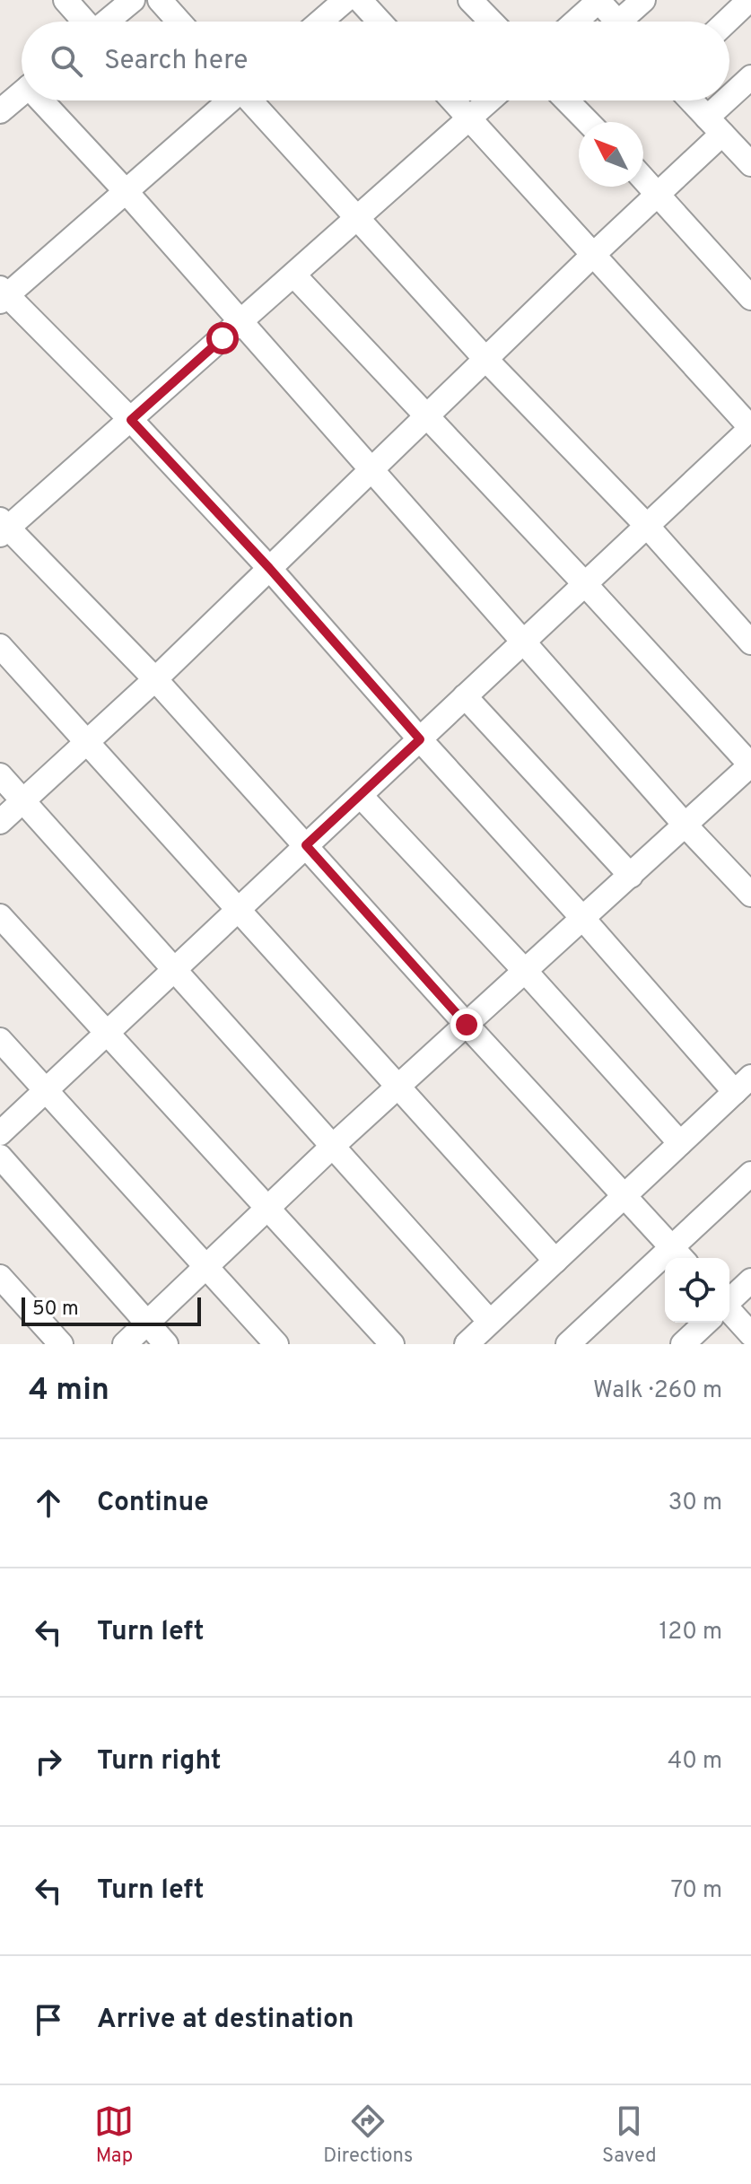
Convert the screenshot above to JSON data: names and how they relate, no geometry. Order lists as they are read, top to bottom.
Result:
{
  "scale_bar": "50 m",
  "north": "top left",
  "page": {
    "search": "Search here",
    "scale": "50 m",
    "heading": ["4 min", "Walk · 260 m"],
    "list": [
      ["Continue", "30 m"],
      ["Turn left", "120 m"],
      ["Turn right", "40 m"],
      ["Turn left", "70 m"],
      "Arrive at destination"
    ],
    "nav": ["Map", "Directions", "Saved"]
  }
}
